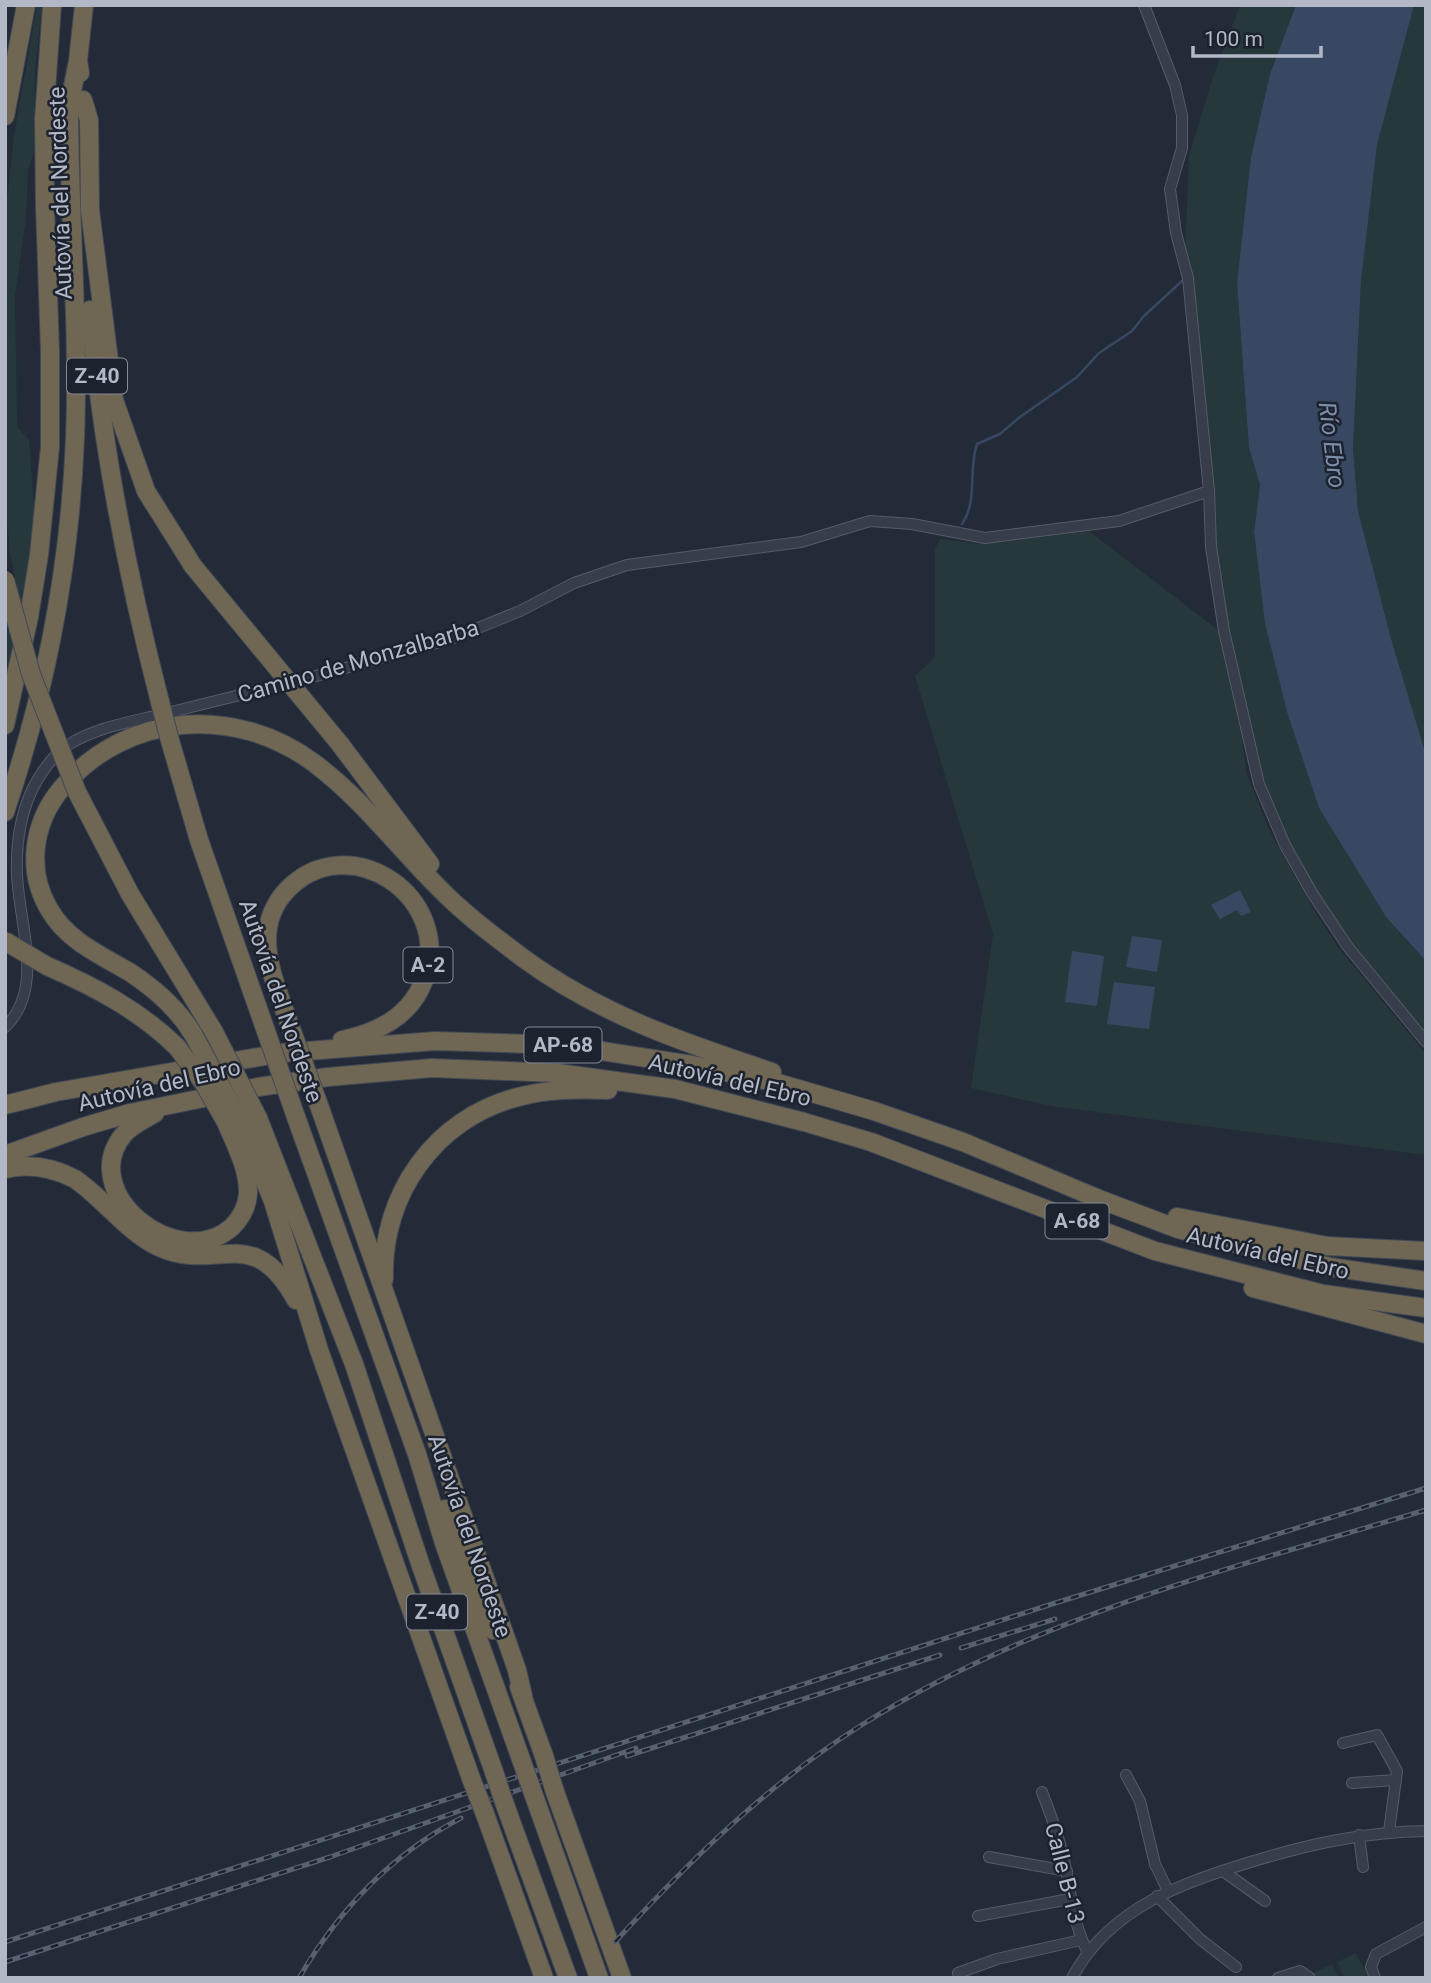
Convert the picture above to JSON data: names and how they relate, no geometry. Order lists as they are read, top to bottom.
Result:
{
  "streets": {
    "highway": [
      "Autovía del Nordeste",
      "Z-40",
      "A-2",
      "AP-68",
      "Autovía del Ebro",
      "A-68"
    ],
    "street": ["Camino de Monzalbarba", "Calle B-13"]
  },
  "crossings": [
    ["A-2", "Autovía del Ebro"]
  ],
  "water": ["Río Ebro"],
  "scale_bar": "100 m"
}
